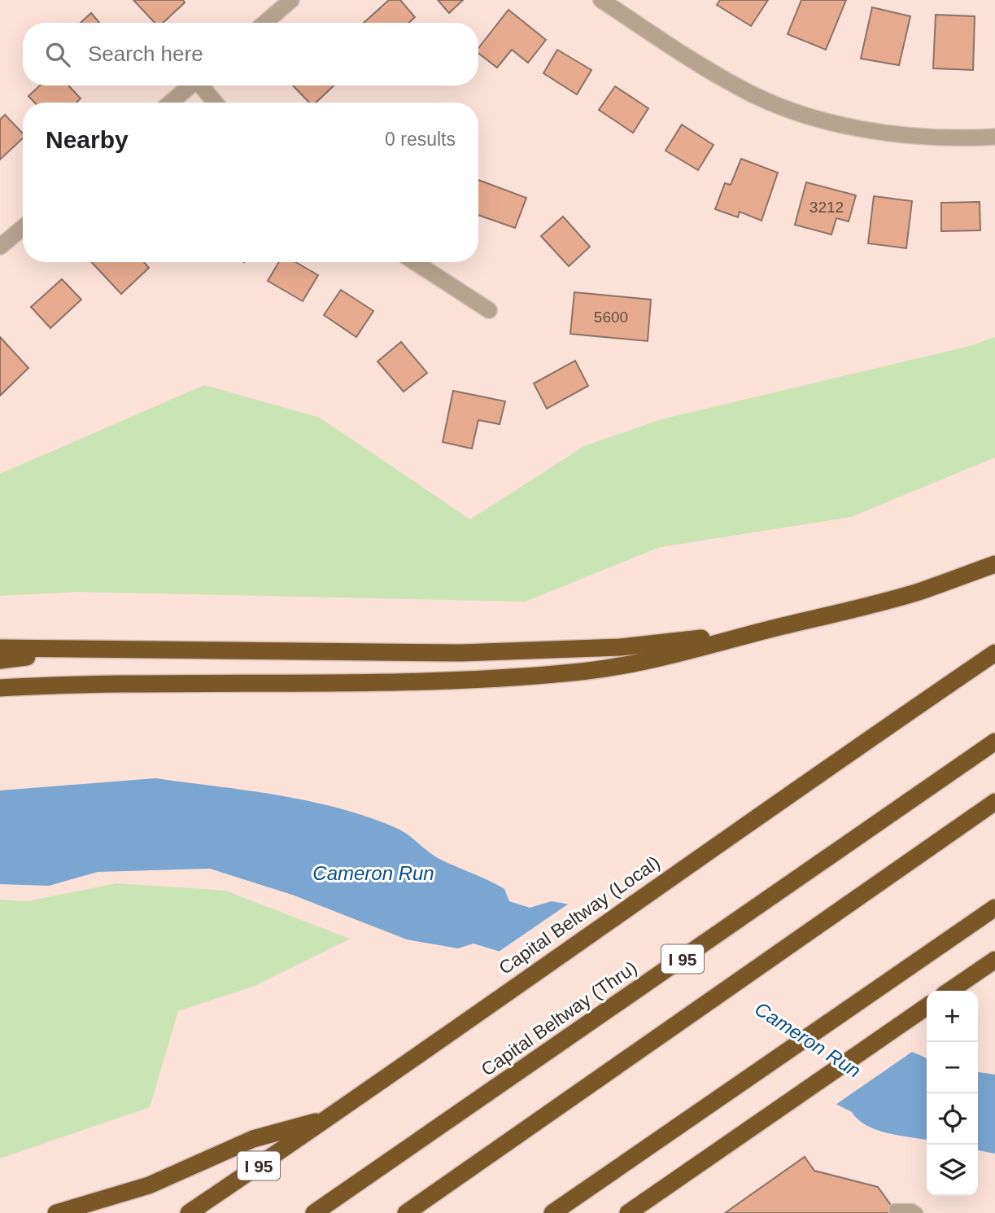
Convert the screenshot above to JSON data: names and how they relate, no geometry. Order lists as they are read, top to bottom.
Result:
{
  "streets": {
    "highway": ["Capital Beltway (Local)", "I 95", "Capital Beltway (Thru)"]
  },
  "water": ["Cameron Run"],
  "house_numbers": ["3212", "5600"],
  "page": {
    "search": "Search here",
    "heading": ["Nearby", "0 results"],
    "map_buttons": ["+", "−"]
  }
}
